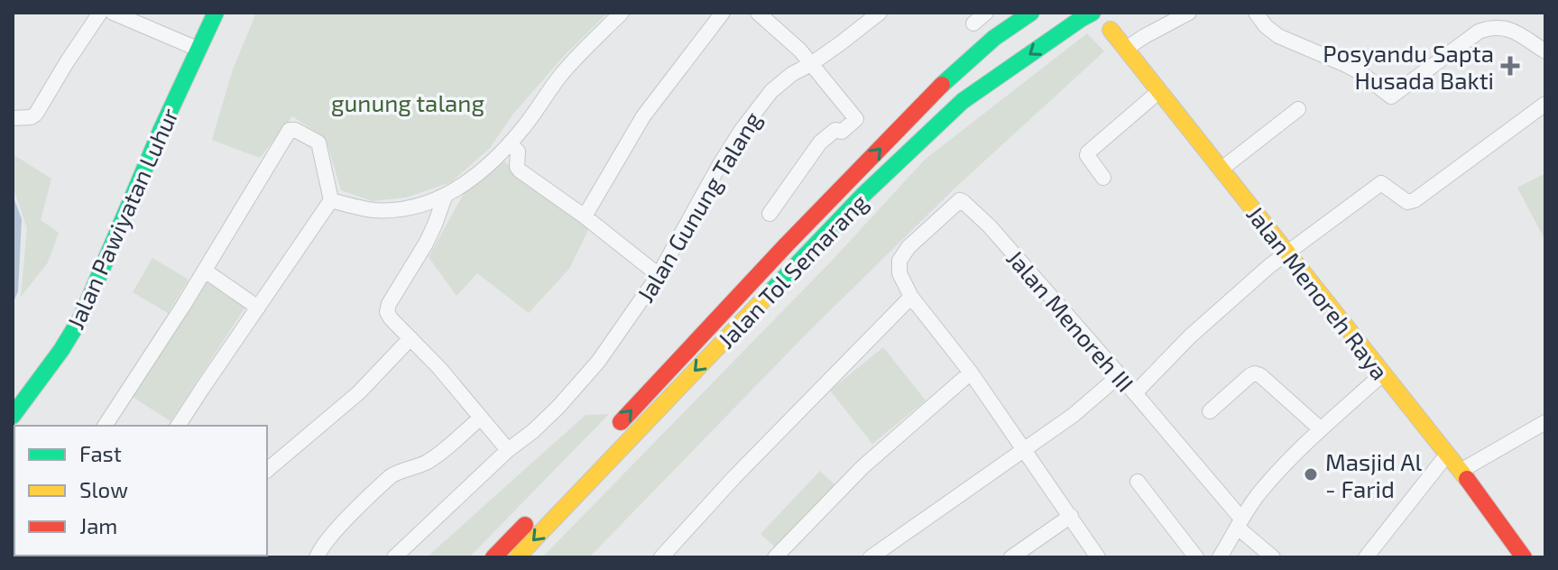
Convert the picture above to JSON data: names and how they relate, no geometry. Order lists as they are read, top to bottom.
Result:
{
  "streets": {
    "main road": ["Jalan Pawiyatan Luhur", "Jalan Tol Semarang", "Jalan Menoreh Raya"],
    "street": ["Jalan Gunung Talang", "Jalan Menoreh III"]
  },
  "parks": ["gunung talang"],
  "places": {
    "health": ["Posyandu Sapta Husada Bakti"],
    "other": ["Masjid Al - Farid"]
  },
  "legend": ["Fast", "Slow", "Jam"]
}
